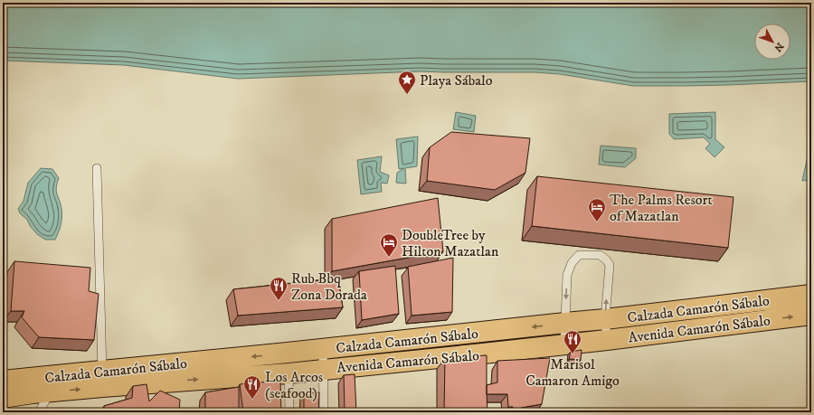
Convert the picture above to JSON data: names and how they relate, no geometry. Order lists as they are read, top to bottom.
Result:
{
  "streets": {
    "main road": ["Calzada Camarón Sábalo", "Avenida Camarón Sábalo"]
  },
  "crossings": [
    ["Calzada Camarón Sábalo", "Avenida Camarón Sábalo"]
  ],
  "places": {
    "place": ["Playa Sábalo"],
    "hotel": ["The Palms Resort of Mazatlan", "DoubleTree by Hilton Mazatlan"],
    "restaurant": ["Rub Bbq Zona Dorada", "Marisol Camaron Amigo", "Los Arcos (seafood)"]
  },
  "north": "bottom right"
}
